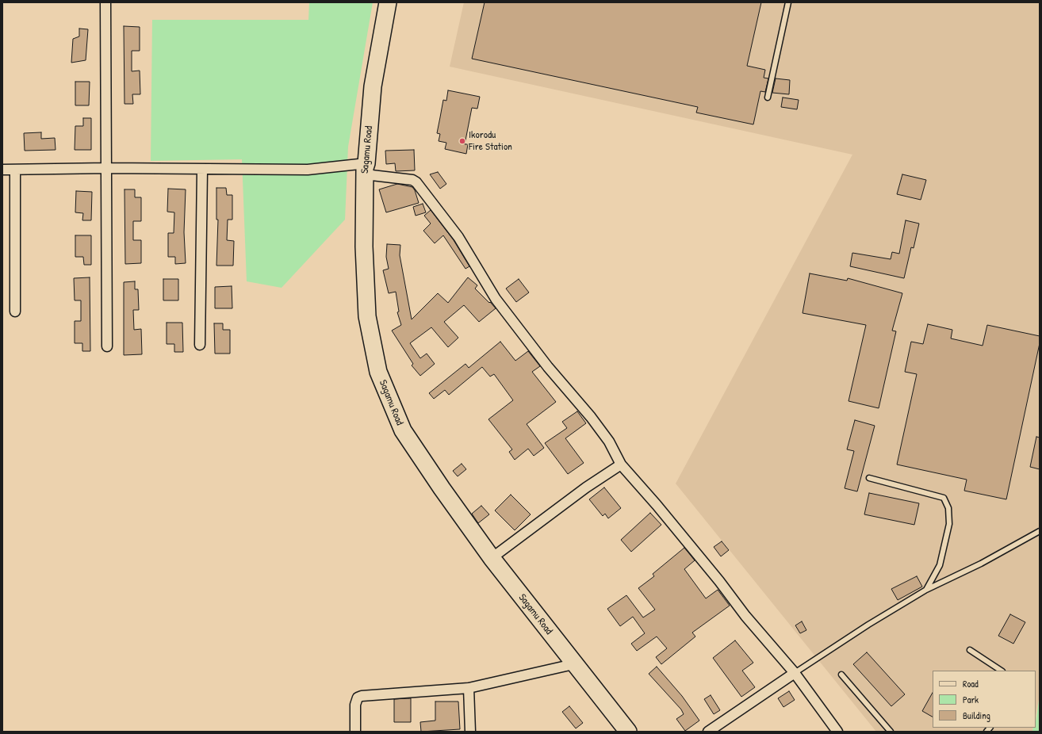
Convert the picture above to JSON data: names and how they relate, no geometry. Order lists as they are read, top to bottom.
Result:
{
  "streets": {
    "highway": ["Sagamu Road"]
  },
  "places": ["Ikorodu Fire Station"],
  "legend": ["Road", "Park", "Building"]
}
